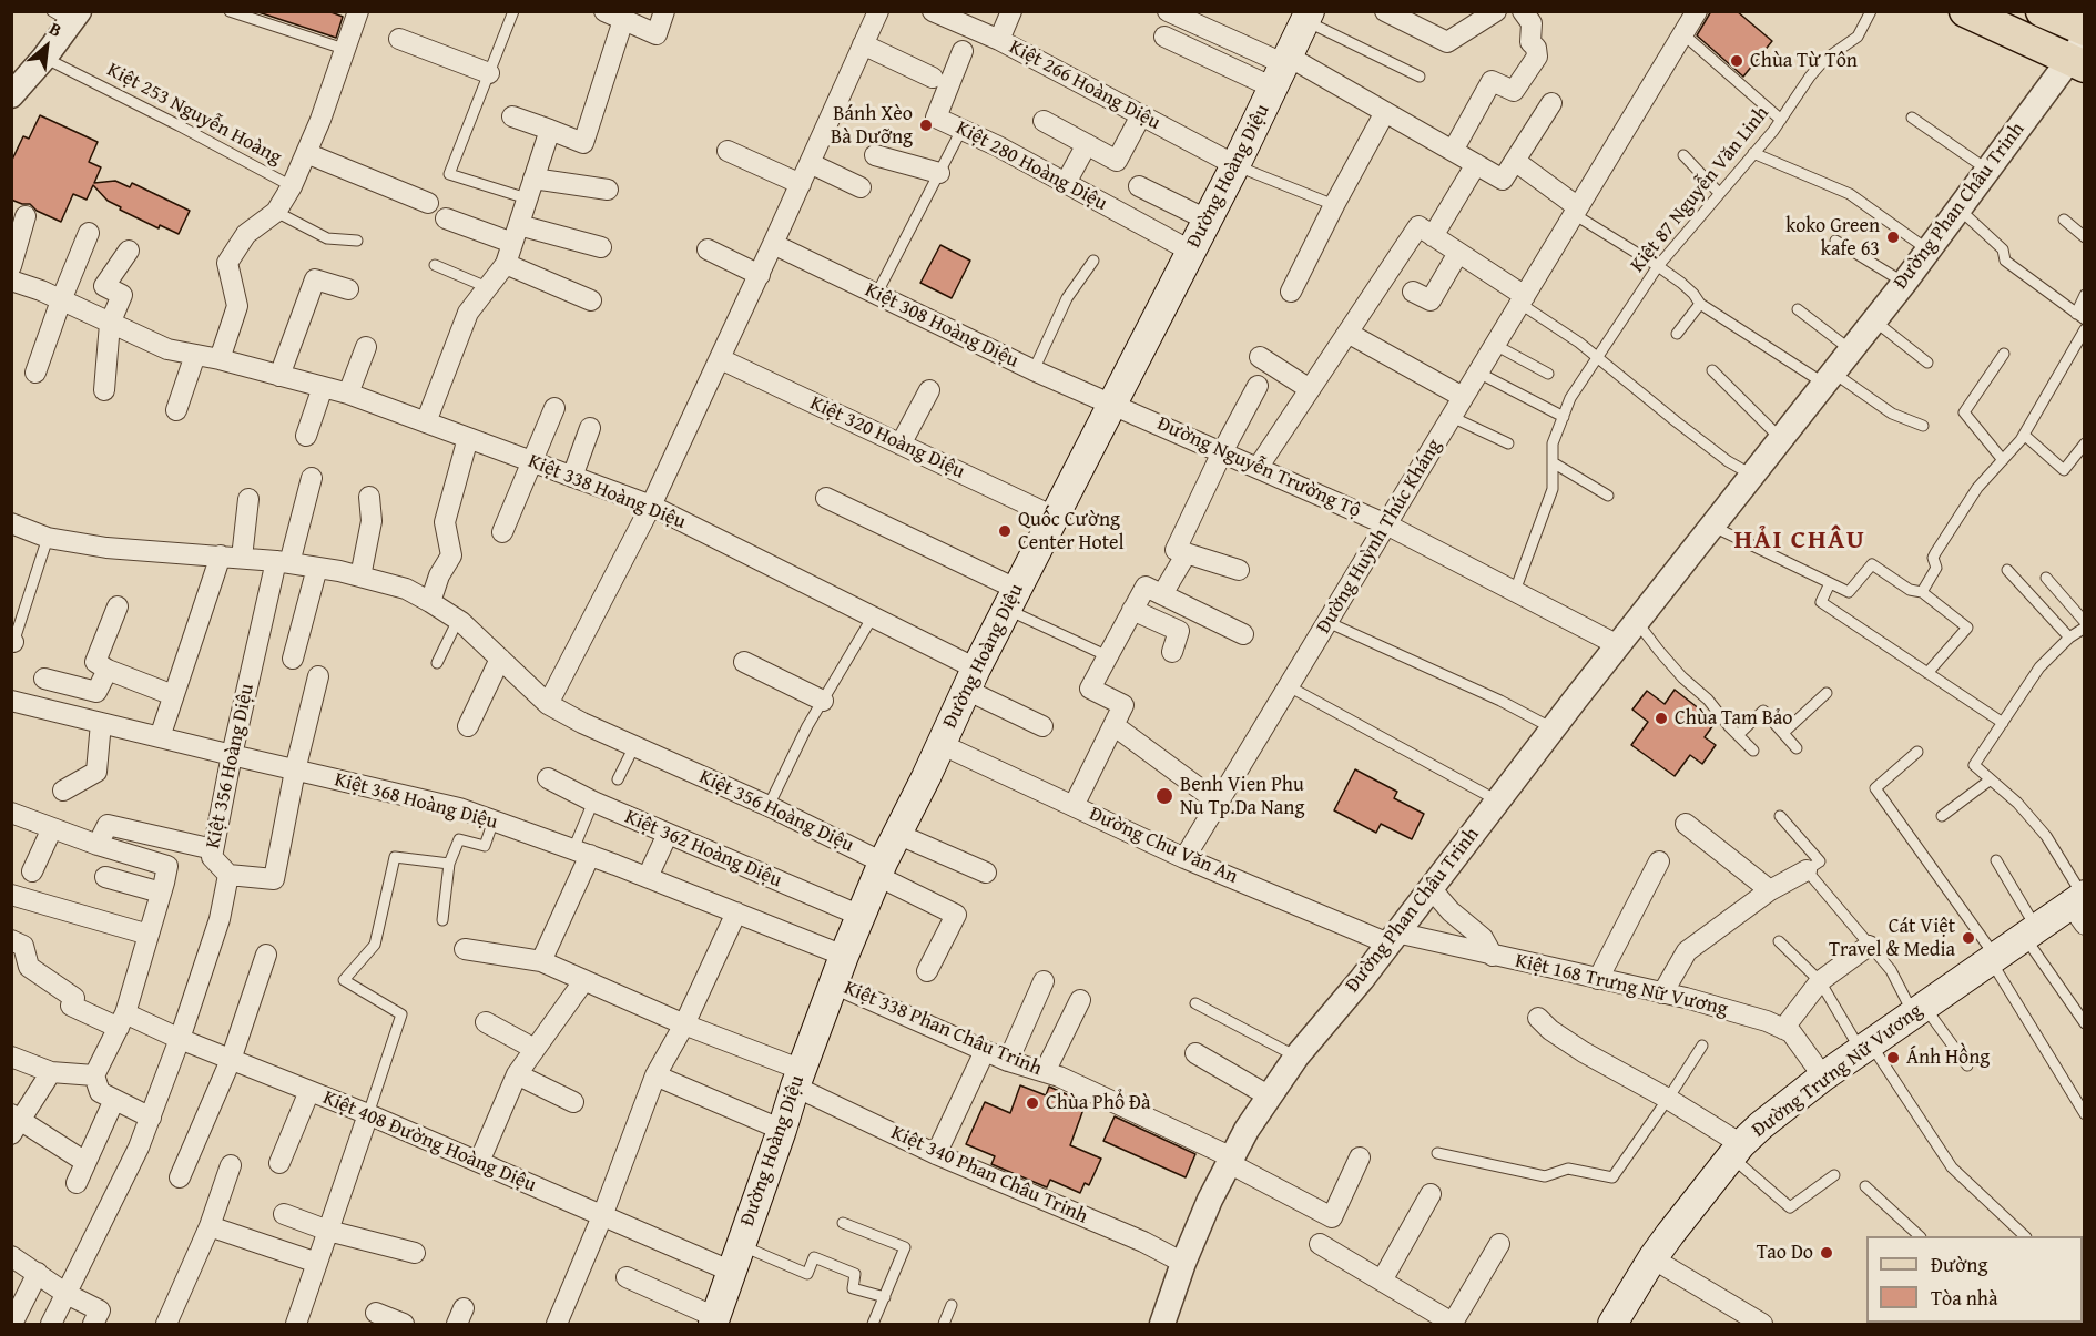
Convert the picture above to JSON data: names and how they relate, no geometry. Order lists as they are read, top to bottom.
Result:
{
  "streets": {
    "main road": ["Đường Hoàng Diệu", "Đường Trưng Nữ Vương"],
    "street": [
      "Kiệt 266 Hoàng Diệu",
      "Kiệt 280 Hoàng Diệu",
      "Đường Phan Châu Trinh",
      "Kiệt 308 Hoàng Diệu",
      "Kiệt 320 Hoàng Diệu",
      "Đường Nguyễn Trường Tộ",
      "Kiệt 338 Hoàng Diệu",
      "Đường Huỳnh Thúc Kháng",
      "Kiệt 356 Hoàng Diệu",
      "Kiệt 368 Hoàng Diệu",
      "Đường Chu Văn An",
      "Kiệt 362 Hoàng Diệu",
      "Kiệt 168 Trưng Nữ Vương",
      "Kiệt 338 Phan Châu Trinh",
      "Kiệt 408 Đường Hoàng Diệu",
      "Kiệt 340 Phan Châu Trinh"
    ],
    "lane": ["Kiệt 253 Nguyễn Hoàng", "Kiệt 87 Nguyễn Văn Linh"]
  },
  "crossings": [
    ["Kiệt 266 Hoàng Diệu", "Đường Hoàng Diệu"],
    ["Kiệt 280 Hoàng Diệu", "Đường Hoàng Diệu"],
    ["Đường Hoàng Diệu", "Kiệt 308 Hoàng Diệu"],
    ["Đường Hoàng Diệu", "Kiệt 320 Hoàng Diệu"],
    ["Đường Hoàng Diệu", "Đường Nguyễn Trường Tộ"],
    ["Đường Hoàng Diệu", "Kiệt 338 Hoàng Diệu"],
    ["Đường Hoàng Diệu", "Kiệt 356 Hoàng Diệu"],
    ["Đường Hoàng Diệu", "Kiệt 368 Hoàng Diệu"],
    ["Đường Hoàng Diệu", "Đường Chu Văn An"],
    ["Đường Hoàng Diệu", "Kiệt 362 Hoàng Diệu"],
    ["Đường Hoàng Diệu", "Kiệt 338 Phan Châu Trinh"],
    ["Đường Hoàng Diệu", "Kiệt 408 Đường Hoàng Diệu"],
    ["Đường Hoàng Diệu", "Kiệt 340 Phan Châu Trinh"],
    ["Kiệt 87 Nguyễn Văn Linh", "Đường Nguyễn Trường Tộ"],
    ["Đường Phan Châu Trinh", "Đường Nguyễn Trường Tộ"],
    ["Đường Phan Châu Trinh", "Đường Chu Văn An"],
    ["Đường Phan Châu Trinh", "Kiệt 168 Trưng Nữ Vương"],
    ["Đường Phan Châu Trinh", "Kiệt 338 Phan Châu Trinh"],
    ["Đường Phan Châu Trinh", "Kiệt 340 Phan Châu Trinh"],
    ["Kiệt 308 Hoàng Diệu", "Đường Nguyễn Trường Tộ"],
    ["Đường Nguyễn Trường Tộ", "Đường Huỳnh Thúc Kháng"],
    ["Đường Huỳnh Thúc Kháng", "Đường Chu Văn An"],
    ["Kiệt 356 Hoàng Diệu", "Kiệt 368 Hoàng Diệu"],
    ["Kiệt 356 Hoàng Diệu", "Kiệt 408 Đường Hoàng Diệu"],
    ["Đường Chu Văn An", "Kiệt 168 Trưng Nữ Vương"],
    ["Kiệt 168 Trưng Nữ Vương", "Đường Trưng Nữ Vương"]
  ],
  "districts": ["HẢI CHÂU"],
  "places": [
    "Chùa Từ Tôn",
    "Bánh Xèo Bà Dưỡng",
    "koko Green kafe 63",
    "Quốc Cường Center Hotel",
    "Chùa Tam Bảo",
    "Benh Vien Phu Nu Tp.Da Nang",
    "Cát Việt Travel & Media",
    "Ánh Hồng",
    "Chùa Phổ Đà",
    "Tao Do"
  ],
  "legend": ["Đường", "Tòa nhà"],
  "north": "top right"
}
